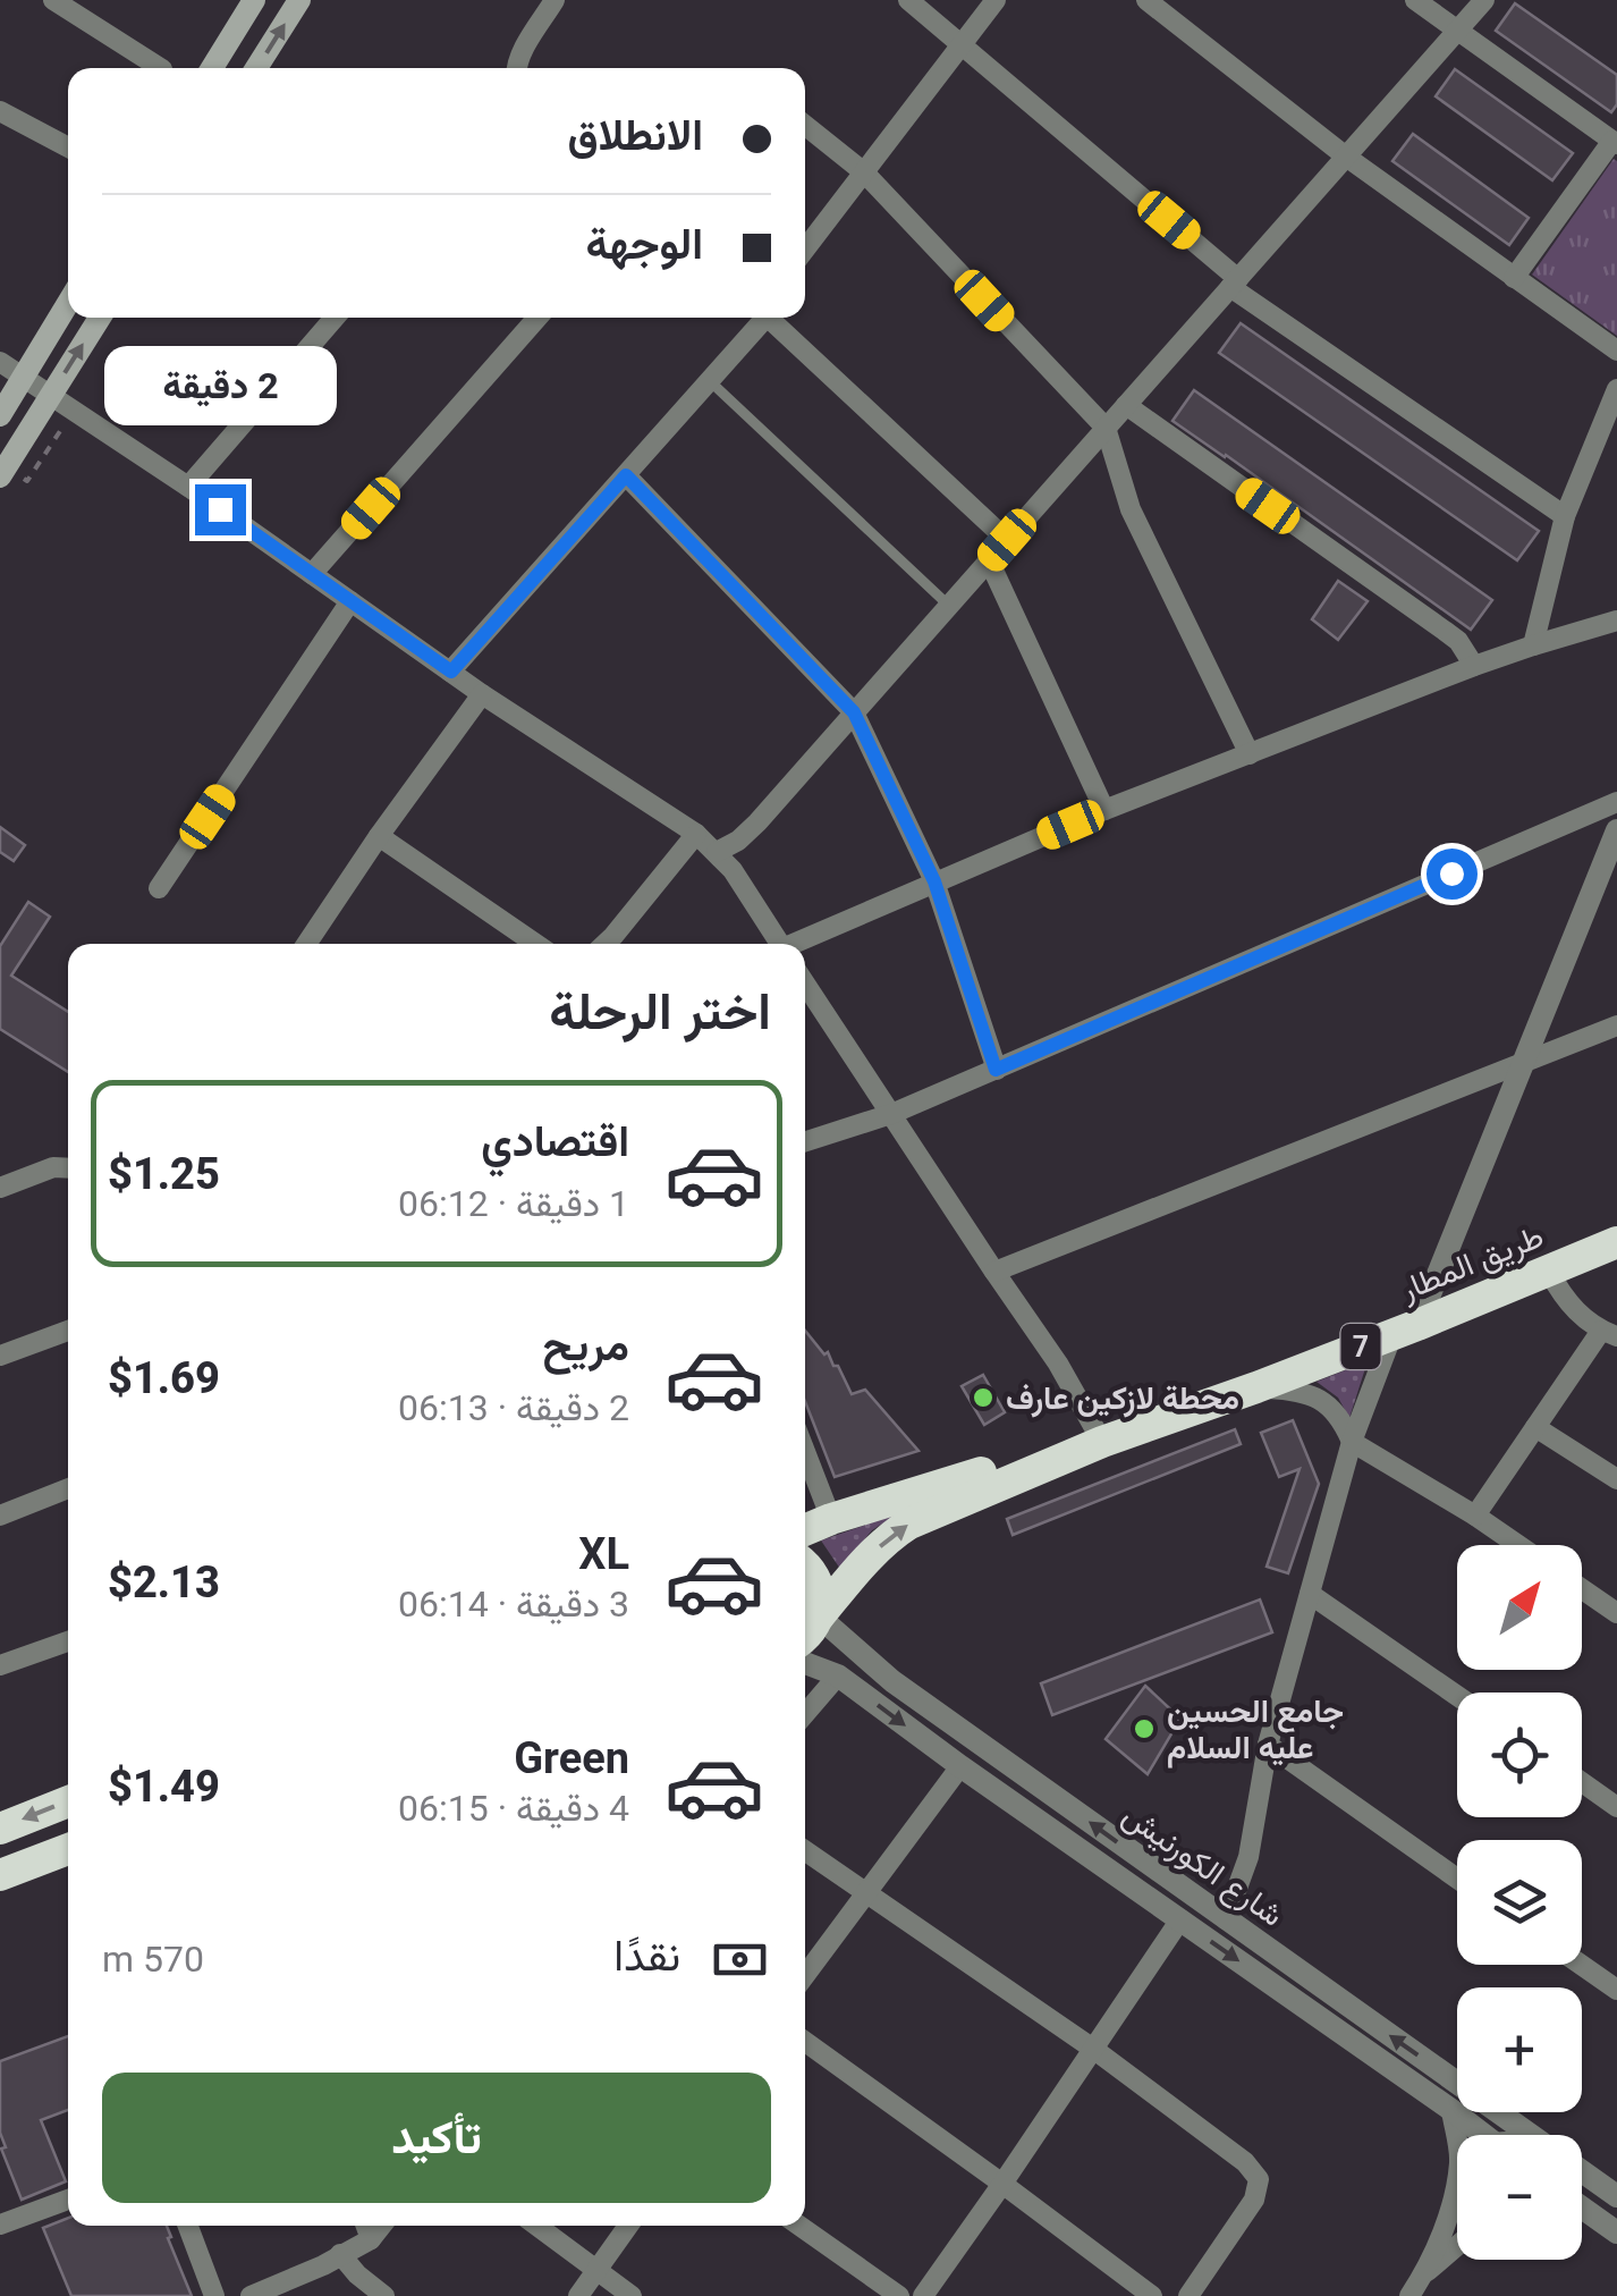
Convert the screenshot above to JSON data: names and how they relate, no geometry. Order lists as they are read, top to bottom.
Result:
{
  "streets": {
    "highway": ["طريق المطار", "7"],
    "street": ["شارع الكورنيش"]
  },
  "crossings": [
    ["طريق المطار", "شارع الكورنيش"]
  ],
  "places": ["محطة لازكين عارف", "جامع الحسين عليه السلام"],
  "north": "top right",
  "page": {
    "banner": ["الانطلاق", "الوجهة"],
    "bubble": "2 دقيقة",
    "heading": "اختر الرحلة",
    "list": [
      {
        "name": "اقتصادي",
        "note": "1 دقيقة · 06:12",
        "value": "$1.25"
      },
      {
        "name": "مريح",
        "note": "2 دقيقة · 06:13",
        "value": "$1.69"
      },
      {
        "name": "XL",
        "note": "3 دقيقة · 06:14",
        "value": "$2.13"
      },
      {
        "name": "Green",
        "note": "4 دقيقة · 06:15",
        "value": "$1.49"
      }
    ],
    "map_buttons": ["+", "−"],
    "pay": ["نقدًا", "570 m"],
    "buttons": "تأكيد"
  }
}
